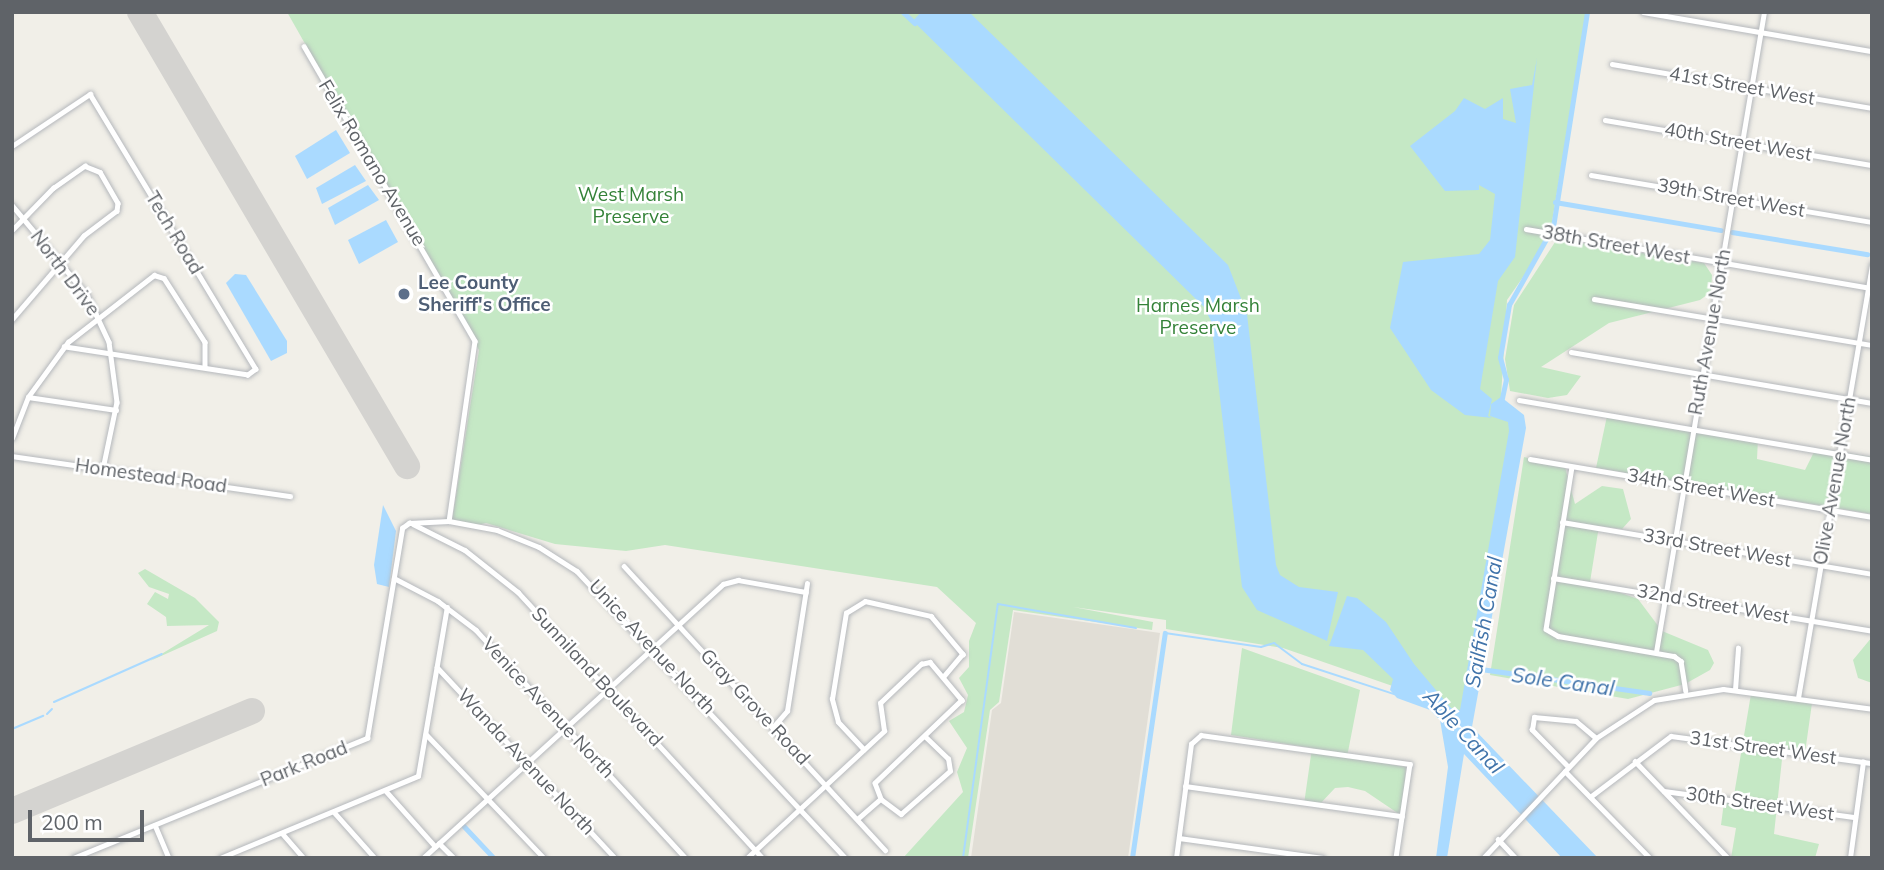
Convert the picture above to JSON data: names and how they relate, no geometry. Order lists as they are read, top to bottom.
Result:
{
  "streets": {
    "street": [
      "41st Street West",
      "40th Street West",
      "Felix Romano Avenue",
      "39th Street West",
      "Tech Road",
      "38th Street West",
      "North Drive",
      "Ruth Avenue North",
      "Homestead Road",
      "Olive Avenue North",
      "34th Street West",
      "33rd Street West",
      "32nd Street West",
      "Unice Avenue North",
      "Sunniland Boulevard",
      "Gray Grove Road",
      "Venice Avenue North",
      "31st Street West",
      "Wanda Avenue North",
      "Park Road",
      "30th Street West"
    ]
  },
  "crossings": [
    ["41st Street West", "Ruth Avenue North"],
    ["40th Street West", "Ruth Avenue North"],
    ["Felix Romano Avenue", "Unice Avenue North"],
    ["39th Street West", "Ruth Avenue North"],
    ["38th Street West", "Ruth Avenue North"],
    ["38th Street West", "Olive Avenue North"],
    ["North Drive", "Homestead Road"],
    ["Ruth Avenue North", "34th Street West"],
    ["Ruth Avenue North", "33rd Street West"],
    ["Ruth Avenue North", "32nd Street West"],
    ["Olive Avenue North", "34th Street West"],
    ["Olive Avenue North", "33rd Street West"],
    ["Olive Avenue North", "32nd Street West"],
    ["Unice Avenue North", "Sunniland Boulevard"],
    ["Unice Avenue North", "Park Road"],
    ["Sunniland Boulevard", "Park Road"],
    ["Venice Avenue North", "Park Road"]
  ],
  "water": ["Sailfish Canal", "Sole Canal", "Able Canal"],
  "parks": ["West Marsh Preserve", "Harnes Marsh Preserve"],
  "places": ["Lee County Sheriff's Office"],
  "scale_bar": "200 m"
}
